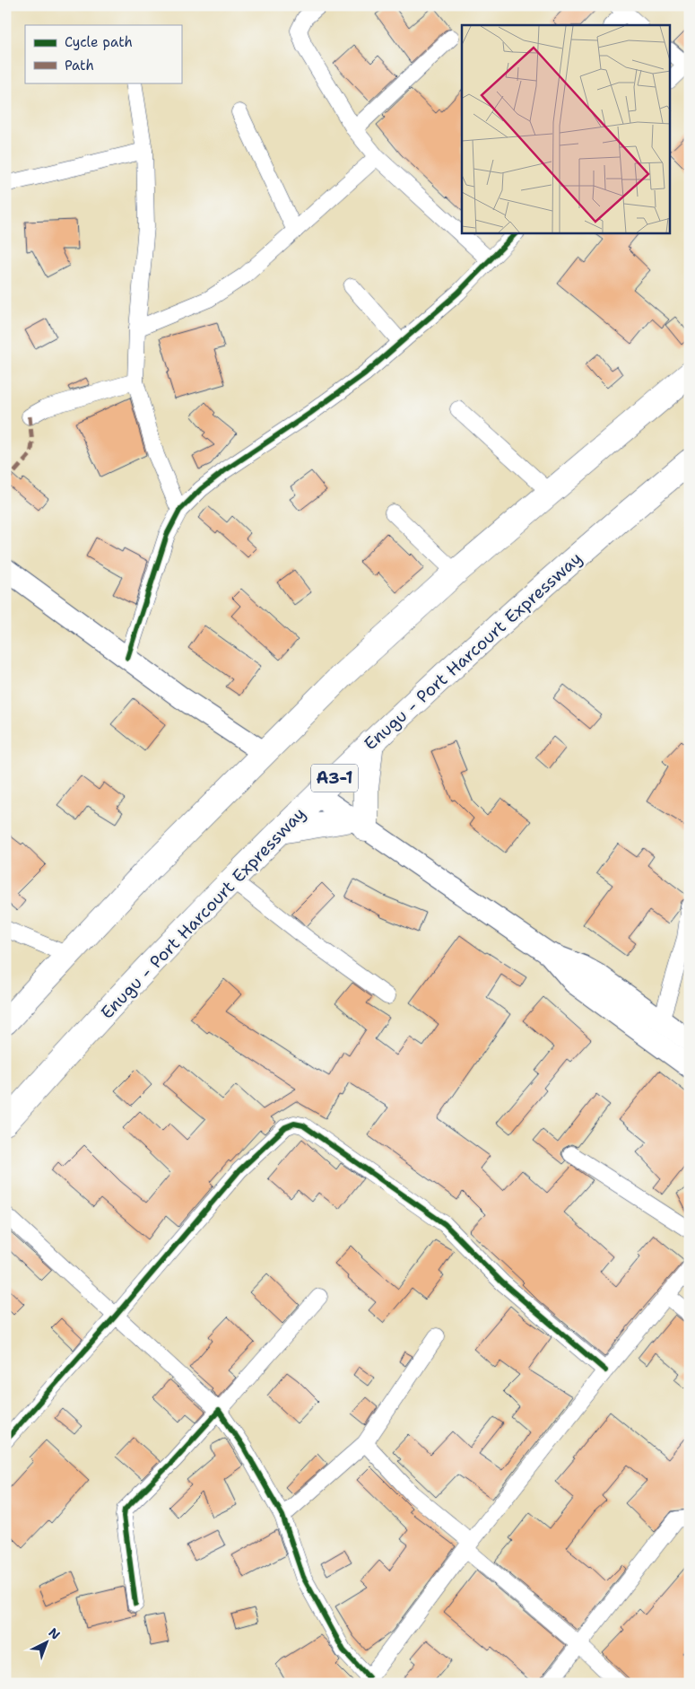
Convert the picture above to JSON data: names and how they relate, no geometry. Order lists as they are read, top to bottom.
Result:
{
  "streets": {
    "highway": ["Enugu - Port Harcourt Expressway", "A3-1"]
  },
  "legend": ["Cycle path", "Path"],
  "north": "top right"
}
